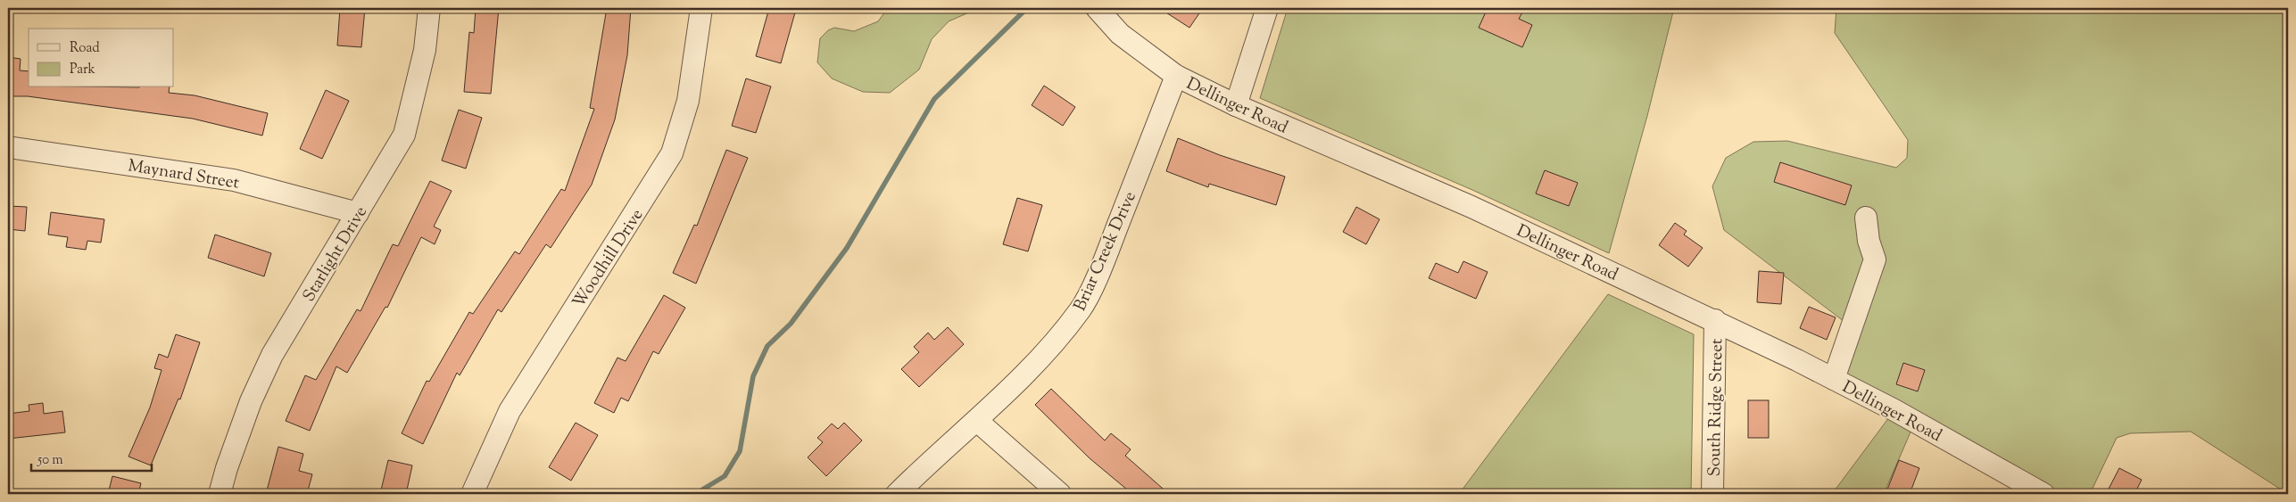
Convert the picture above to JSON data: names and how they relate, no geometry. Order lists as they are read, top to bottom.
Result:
{
  "streets": {
    "street": [
      "Dellinger Road",
      "Maynard Street",
      "Briar Creek Drive",
      "Starlight Drive",
      "Woodhill Drive",
      "South Ridge Street"
    ]
  },
  "crossings": [
    ["Dellinger Road", "Briar Creek Drive"],
    ["Dellinger Road", "South Ridge Street"],
    ["Maynard Street", "Starlight Drive"]
  ],
  "legend": ["Road", "Park"],
  "scale_bar": "50 m"
}
